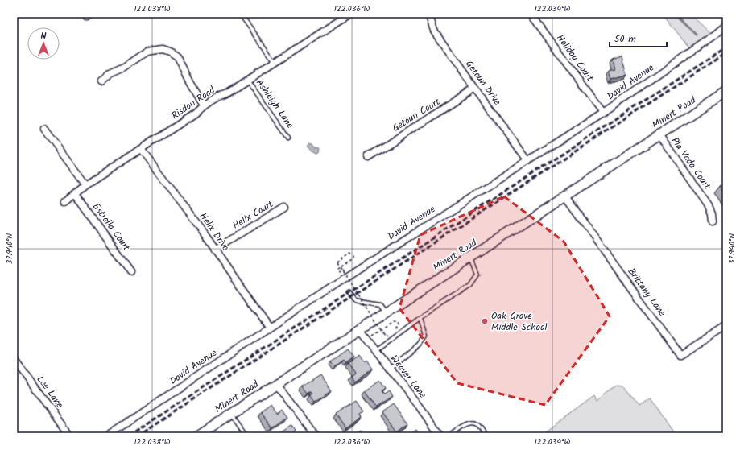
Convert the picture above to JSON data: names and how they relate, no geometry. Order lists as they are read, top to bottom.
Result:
{
  "streets": {
    "street": [
      "Holiday Court",
      "David Avenue",
      "Getoun Drive",
      "Risdon Road",
      "Minert Road",
      "Getoun Court",
      "Pla Vada Court",
      "Helix Court",
      "Estrella Court",
      "Helix Drive",
      "Brittany Lane",
      "Weaver Lane",
      "Lee Lane"
    ],
    "lane": ["Ashleigh Lane"]
  },
  "crossings": [
    ["Holiday Court", "David Avenue"],
    ["David Avenue", "Getoun Drive"],
    ["David Avenue", "Helix Drive"],
    ["Getoun Drive", "Getoun Court"],
    ["Risdon Road", "Ashleigh Lane"],
    ["Risdon Road", "Estrella Court"],
    ["Risdon Road", "Helix Drive"],
    ["Minert Road", "Pla Vada Court"],
    ["Minert Road", "Brittany Lane"],
    ["Minert Road", "Weaver Lane"],
    ["Helix Court", "Helix Drive"]
  ],
  "places": ["Oak Grove Middle School"],
  "scale_bar": "50 m",
  "north": "top",
  "coordinates": [
    "122.038°W",
    "122.036°W",
    "122.034°W",
    "37.940°N"
  ]
}
